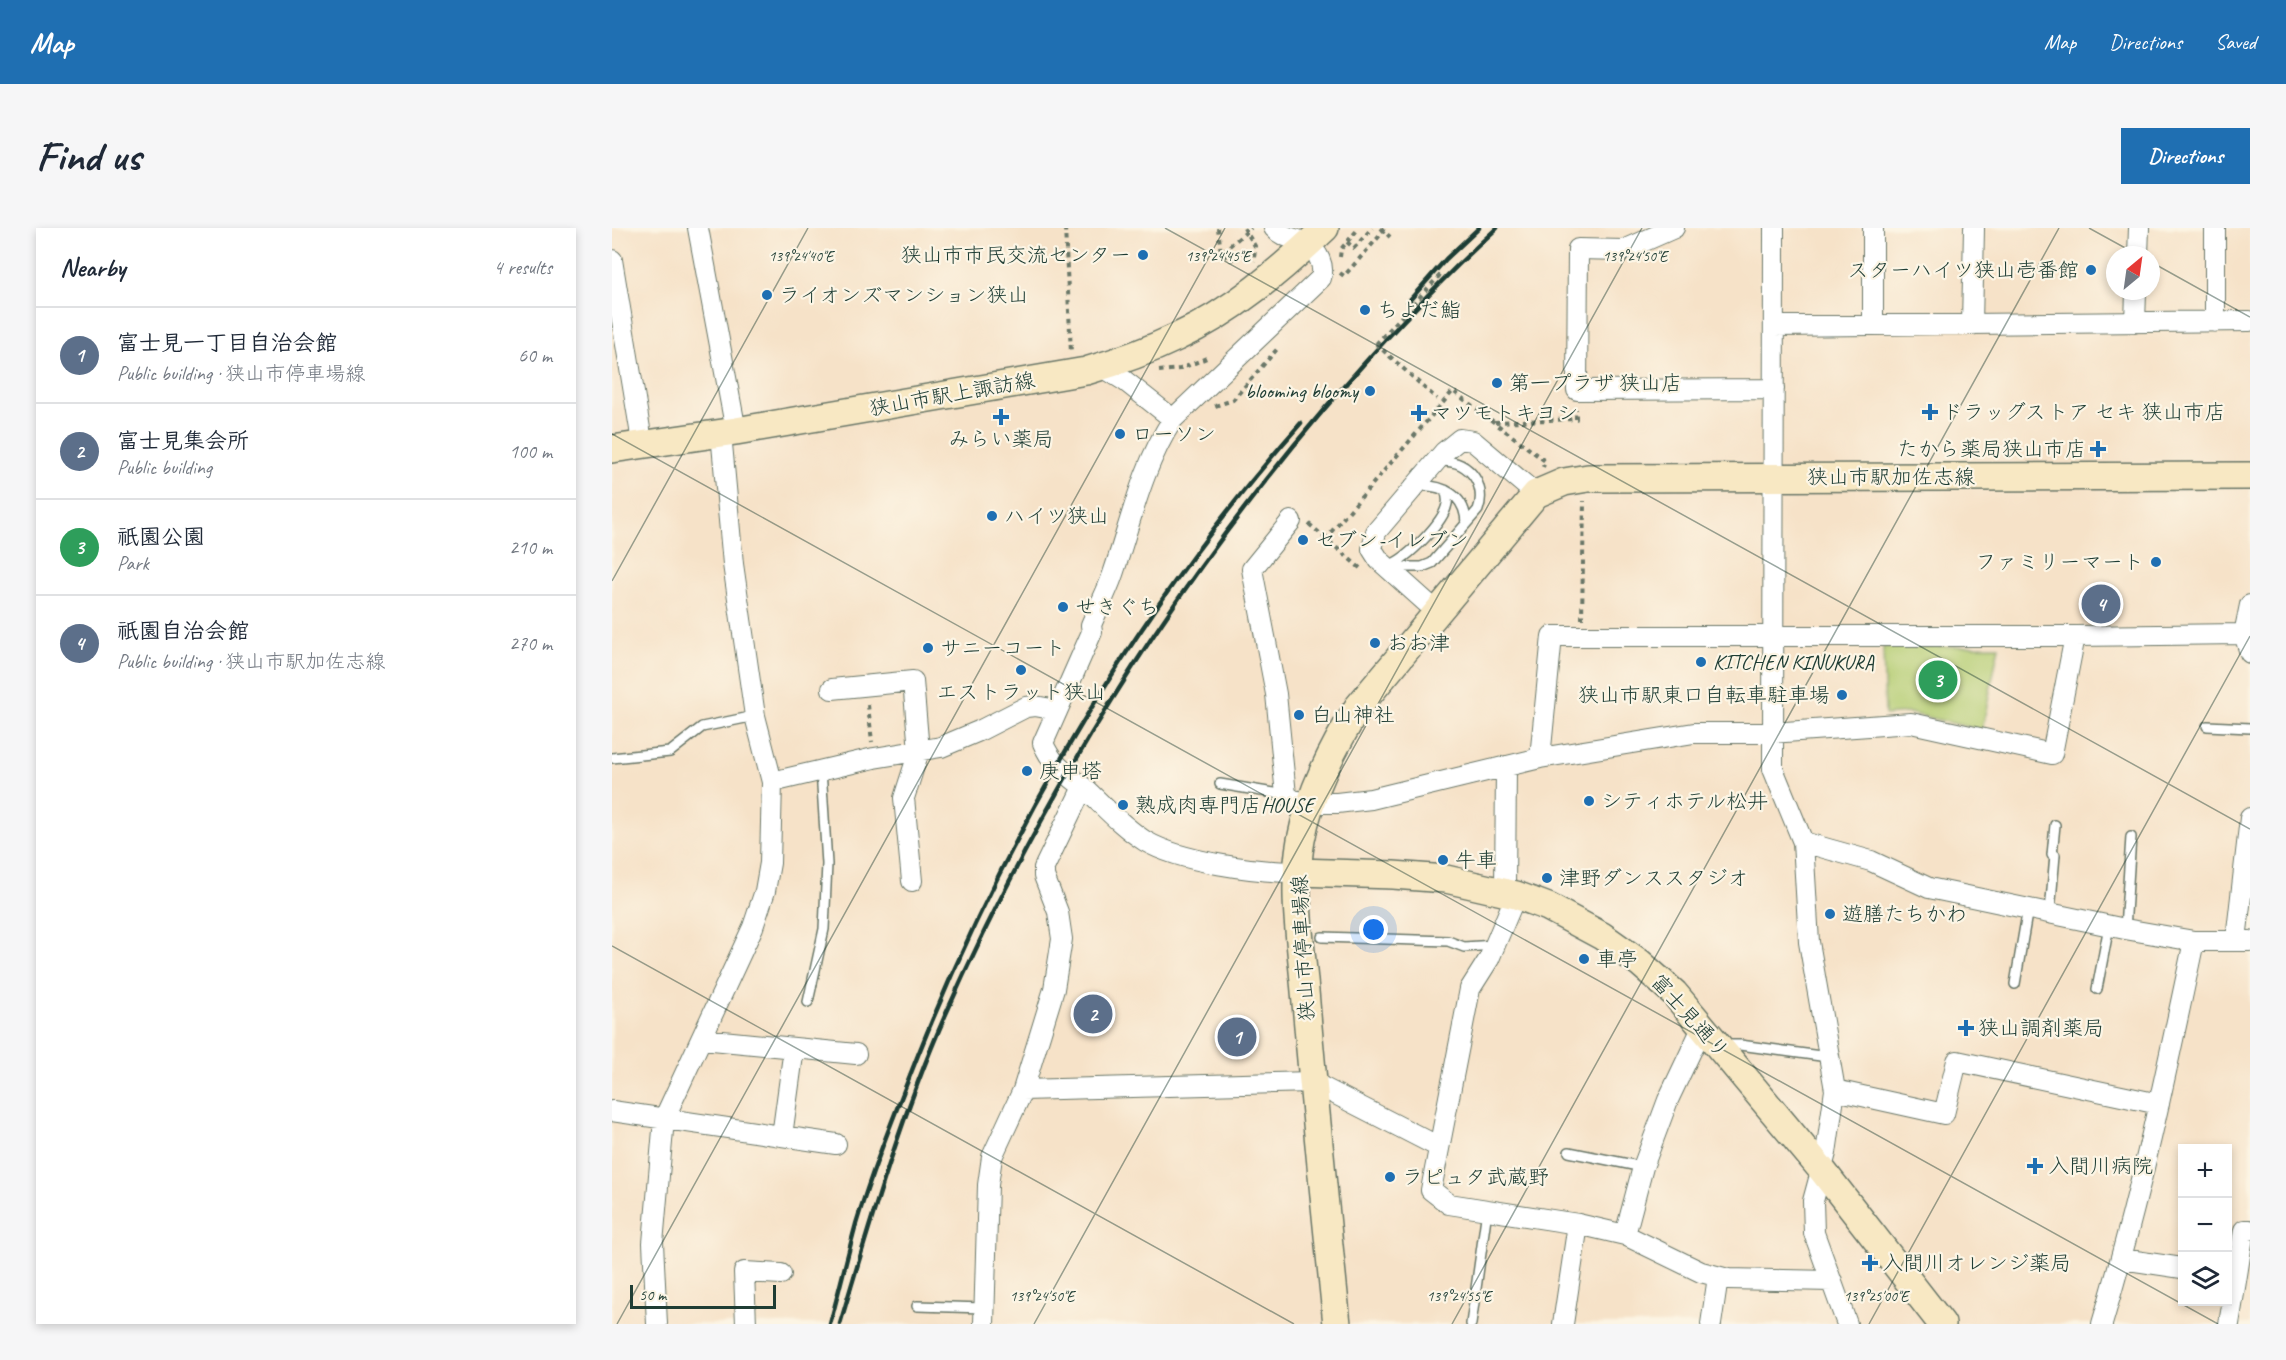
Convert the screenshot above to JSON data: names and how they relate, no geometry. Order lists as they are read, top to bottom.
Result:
{
  "streets": {
    "street": [
      "狭山市駅上諏訪線",
      "狭山市駅加佐志線",
      "狭山市停車場線",
      "富士見通り"
    ]
  },
  "crossings": [
    ["狭山市駅加佐志線", "狭山市停車場線"],
    ["狭山市停車場線", "富士見通り"]
  ],
  "places": {
    "other": [
      "狭山市市民交流センター",
      "スターハイツ狭山壱番館",
      "ライオンズマンション狭山",
      "ちよだ鮨",
      "第一プラザ 狭山店",
      "blooming bloomy",
      "ローソン",
      "ハイツ狭山",
      "セブン-イレブン",
      "ファミリーマート",
      "せきぐち",
      "おお津",
      "サニーコート",
      "KITCHEN KINUKURA",
      "エストラット狭山",
      "狭山市駅東口自転車駐車場",
      "白山神社",
      "庚申塔",
      "シティホテル松井",
      "熟成肉専門店HOUSE",
      "牛車",
      "津野ダンススタジオ",
      "遊膳たちかわ",
      "車亭",
      "ラピュタ武蔵野"
    ],
    "health": [
      "ドラッグストア セキ 狭山市店",
      "マツモトキヨシ",
      "みらい薬局",
      "たから薬局狭山市店",
      "狭山調剤薬局",
      "入間川病院",
      "入間川オレンジ薬局"
    ]
  },
  "scale_bar": "50 m",
  "north": "top right",
  "page": {
    "header": "Map",
    "nav": ["Map", "Directions", "Saved"],
    "buttons": "Directions",
    "title": "Find us",
    "heading": ["Nearby", "4 results"],
    "list": [
      {
        "mark": "1",
        "name": "富士見一丁目自治会館",
        "note": "Public building · 狭山市停車場線",
        "value": "60 m"
      },
      {
        "mark": "2",
        "name": "富士見集会所",
        "note": "Public building",
        "value": "100 m"
      },
      {
        "mark": "3",
        "name": "祇園公園",
        "note": "Park",
        "value": "210 m"
      },
      {
        "mark": "4",
        "name": "祇園自治会館",
        "note": "Public building · 狭山市駅加佐志線",
        "value": "270 m"
      }
    ],
    "pins": [
      "4",
      "3",
      "2",
      "1"
    ],
    "map_buttons": ["+", "−"],
    "scale": "50 m"
  },
  "coordinates": [
    "139°24'40\"E",
    "139°24'45\"E",
    "139°24'50\"E",
    "139°24'55\"E",
    "139°25'00\"E"
  ]
}
